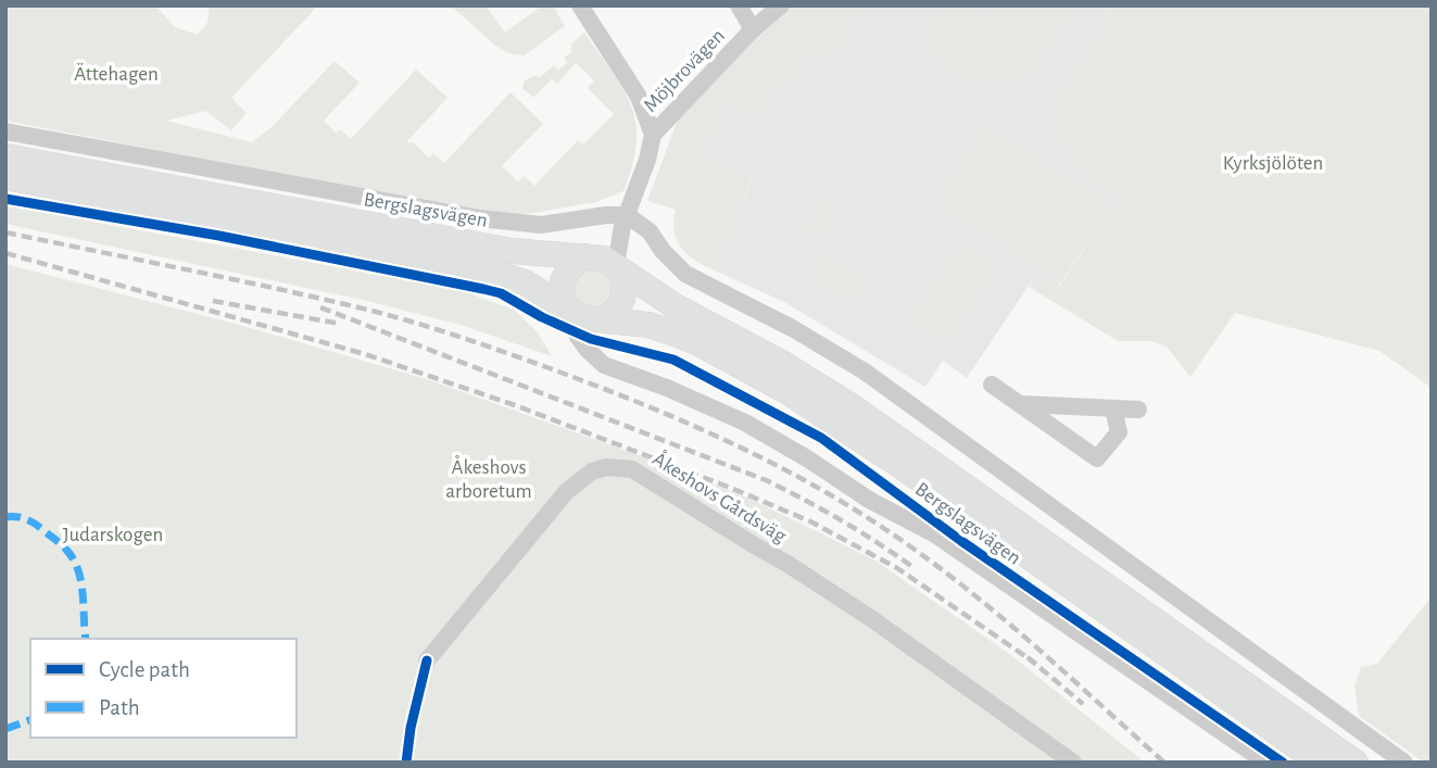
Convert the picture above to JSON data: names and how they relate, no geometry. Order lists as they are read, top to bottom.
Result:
{
  "streets": {
    "main road": ["Bergslagsvägen"],
    "street": ["Möjbrovägen", "Åkeshovs Gårdsväg"]
  },
  "parks": [
    "Ättehagen",
    "Kyrksjölöten",
    "Åkeshovs arboretum",
    "Judarskogen"
  ],
  "legend": ["Cycle path", "Path"]
}
